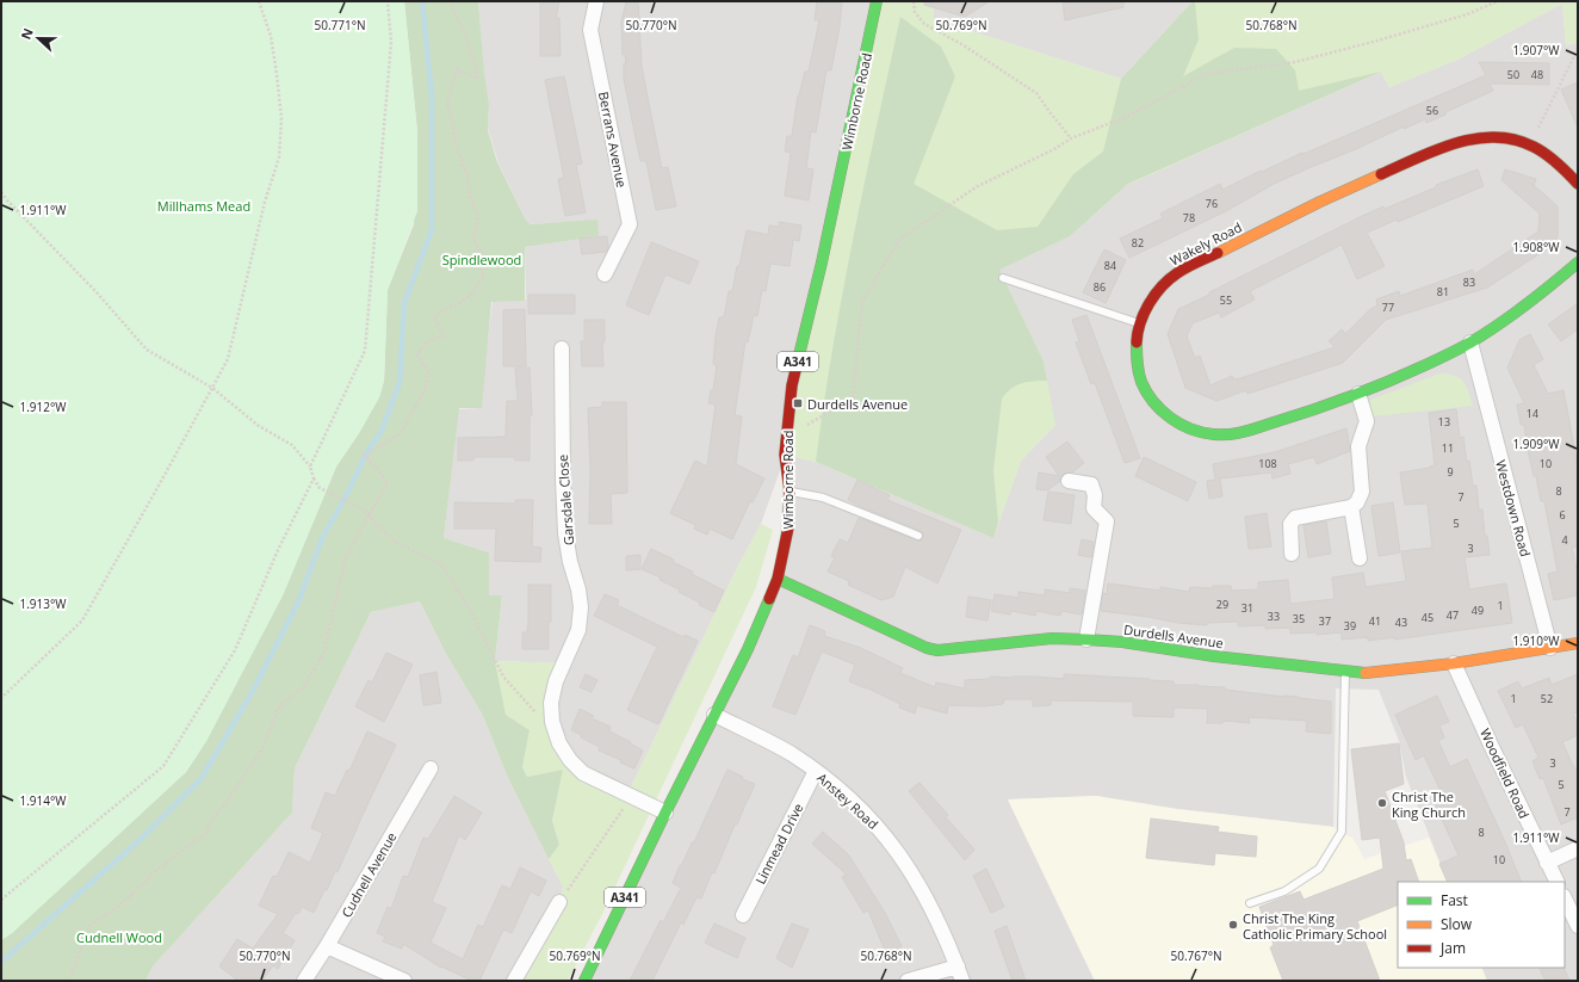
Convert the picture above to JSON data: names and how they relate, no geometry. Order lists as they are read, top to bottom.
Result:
{
  "streets": {
    "street": [
      "Wimborne Road",
      "Berrans Avenue",
      "Wakely Road",
      "A341",
      "Garsdale Close",
      "Westdown Road",
      "Durdells Avenue",
      "Woodfield Road",
      "Anstey Road",
      "Linmead Drive",
      "Cudnell Avenue"
    ]
  },
  "crossings": [
    ["Wimborne Road", "Garsdale Close"],
    ["Wimborne Road", "Durdells Avenue"],
    ["Wimborne Road", "Anstey Road"],
    ["Wakely Road", "Westdown Road"],
    ["Westdown Road", "Durdells Avenue"],
    ["Durdells Avenue", "Woodfield Road"],
    ["Anstey Road", "Linmead Drive"]
  ],
  "parks": ["Millhams Mead", "Spindlewood", "Cudnell Wood"],
  "places": {
    "transit": ["Durdells Avenue"],
    "other": ["Christ The King Church", "Christ The King Catholic Primary School"]
  },
  "house_numbers": [
    "50",
    "48",
    "56",
    "76",
    "78",
    "82",
    "84",
    "83",
    "86",
    "81",
    "55",
    "77",
    "14",
    "13",
    "11",
    "108",
    "10",
    "9",
    "8",
    "7",
    "6",
    "5",
    "4",
    "3",
    "29",
    "1",
    "31",
    "49",
    "47",
    "33",
    "45",
    "35",
    "37",
    "41",
    "43",
    "39",
    "1",
    "52",
    "3",
    "5",
    "7",
    "8",
    "10"
  ],
  "legend": ["Fast", "Slow", "Jam"],
  "north": "left",
  "coordinates": [
    "50.771°N",
    "50.770°N",
    "50.769°N",
    "50.768°N",
    "1.907°W",
    "1.911°W",
    "1.908°W",
    "1.912°W",
    "1.909°W",
    "1.913°W",
    "1.910°W",
    "1.914°W",
    "50.767°N"
  ]
}
